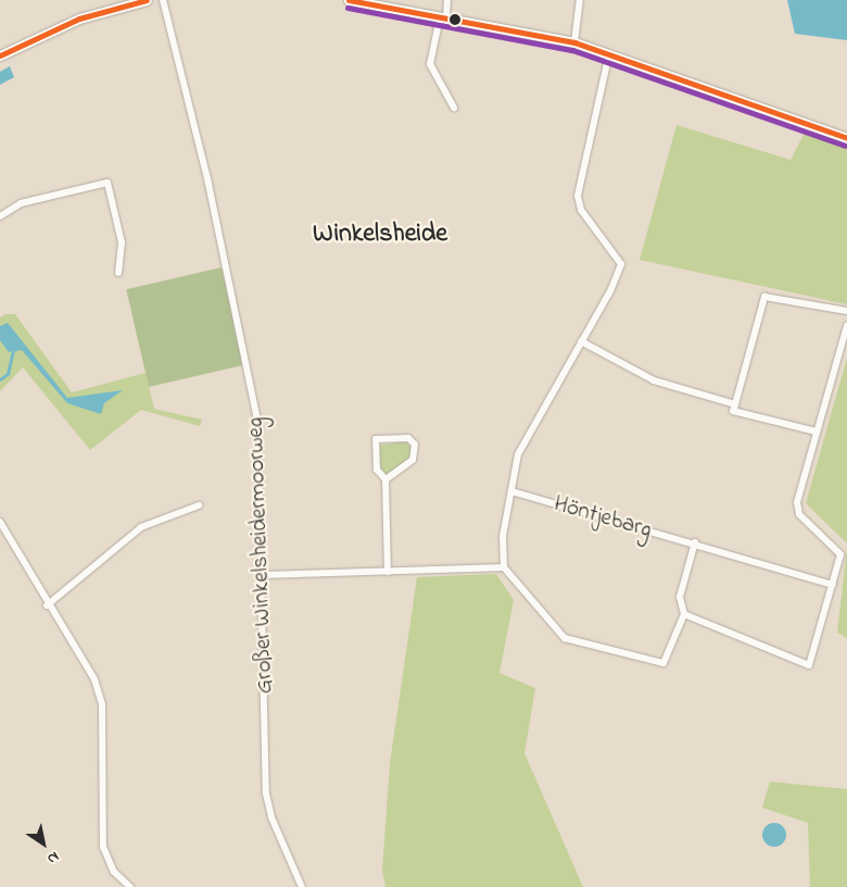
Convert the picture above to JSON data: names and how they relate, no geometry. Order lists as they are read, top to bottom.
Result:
{
  "streets": {
    "street": ["Höntjebarg", "Großer Winkelsheidermoorweg"]
  },
  "districts": ["Winkelsheide"],
  "north": "bottom right"
}
